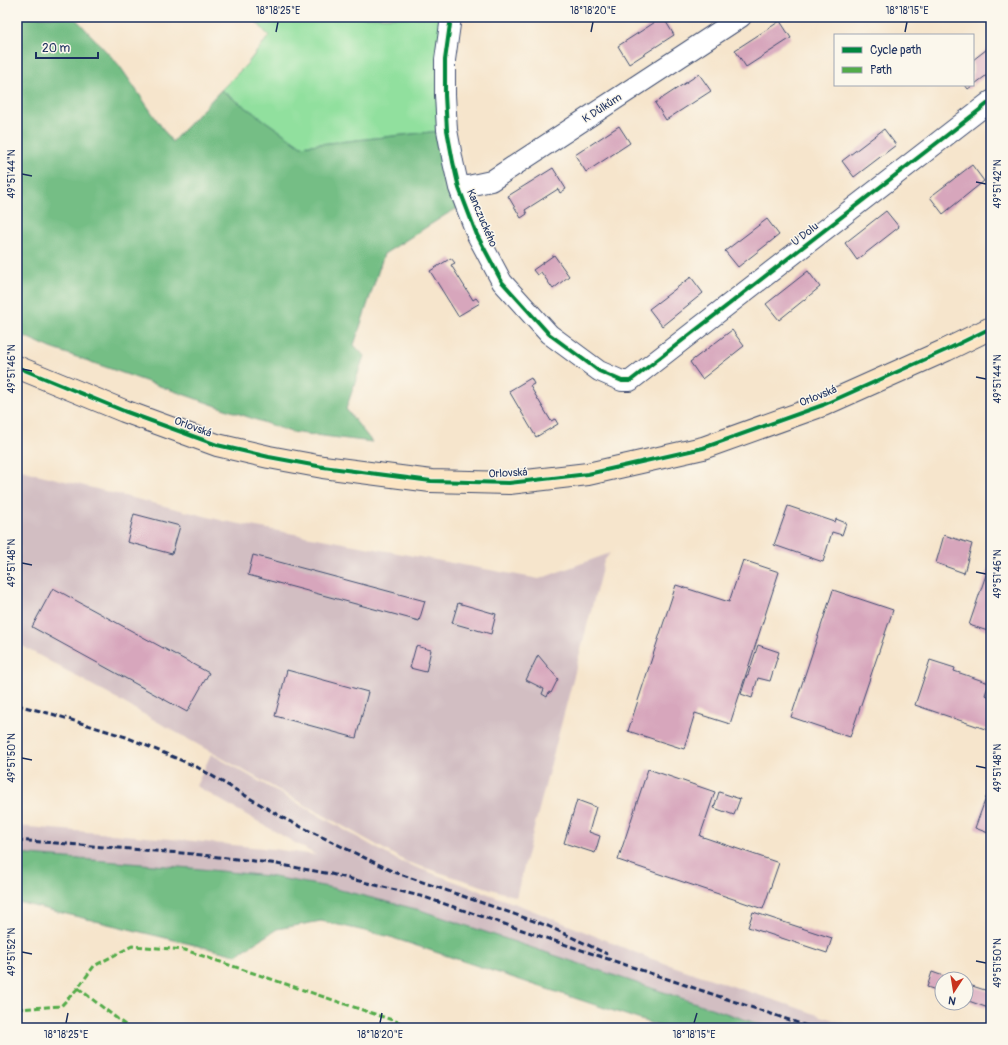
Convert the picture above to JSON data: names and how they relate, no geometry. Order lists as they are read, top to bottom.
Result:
{
  "streets": {
    "main road": ["Orlovská"],
    "street": ["K Důlkům", "Kanczuckého", "U Dolu"]
  },
  "crossings": [
    ["K Důlkům", "Kanczuckého"],
    ["Kanczuckého", "U Dolu"]
  ],
  "legend": ["Cycle path", "Path"],
  "scale_bar": "20 m",
  "north": "bottom",
  "coordinates": [
    "18°18'25\"E",
    "18°18'20\"E",
    "18°18'15\"E",
    "49°51'44\"N",
    "49°51'42\"N",
    "49°51'46\"N",
    "49°51'48\"N",
    "49°51'50\"N",
    "49°51'52\"N"
  ]
}
